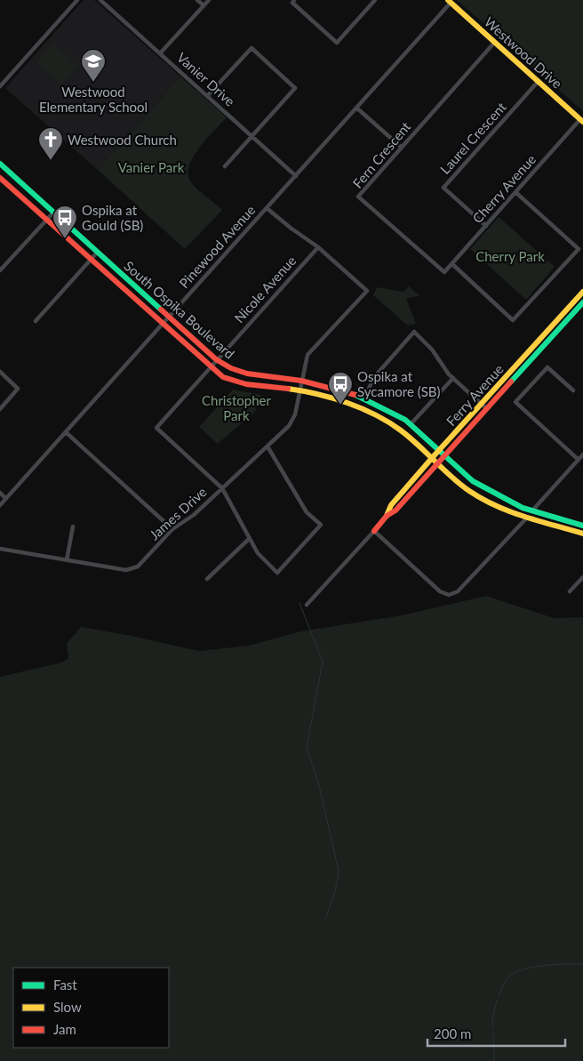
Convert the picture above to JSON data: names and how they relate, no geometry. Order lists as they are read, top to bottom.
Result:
{
  "streets": {
    "main road": ["Westwood Drive", "South Ospika Boulevard", "Ferry Avenue"],
    "street": [
      "Vanier Drive",
      "Laurel Crescent",
      "Fern Crescent",
      "Cherry Avenue",
      "Pinewood Avenue",
      "Nicole Avenue",
      "James Drive"
    ]
  },
  "crossings": [
    ["Westwood Drive", "Laurel Crescent"],
    ["Westwood Drive", "Fern Crescent"],
    ["Westwood Drive", "Cherry Avenue"],
    ["Westwood Drive", "Pinewood Avenue"],
    ["Vanier Drive", "Pinewood Avenue"],
    ["Laurel Crescent", "Cherry Avenue"],
    ["Fern Crescent", "Cherry Avenue"],
    ["Pinewood Avenue", "South Ospika Boulevard"],
    ["Nicole Avenue", "South Ospika Boulevard"],
    ["Nicole Avenue", "James Drive"],
    ["South Ospika Boulevard", "Ferry Avenue"],
    ["South Ospika Boulevard", "James Drive"]
  ],
  "parks": ["Vanier Park", "Cherry Park", "Christopher Park"],
  "places": {
    "school or university": ["Westwood Elementary School"],
    "church": ["Westwood Church"],
    "bus stop": ["Ospika at Gould (SB)", "Ospika at Sycamore (SB)"]
  },
  "legend": ["Fast", "Slow", "Jam"],
  "scale_bar": "200 m"
}
